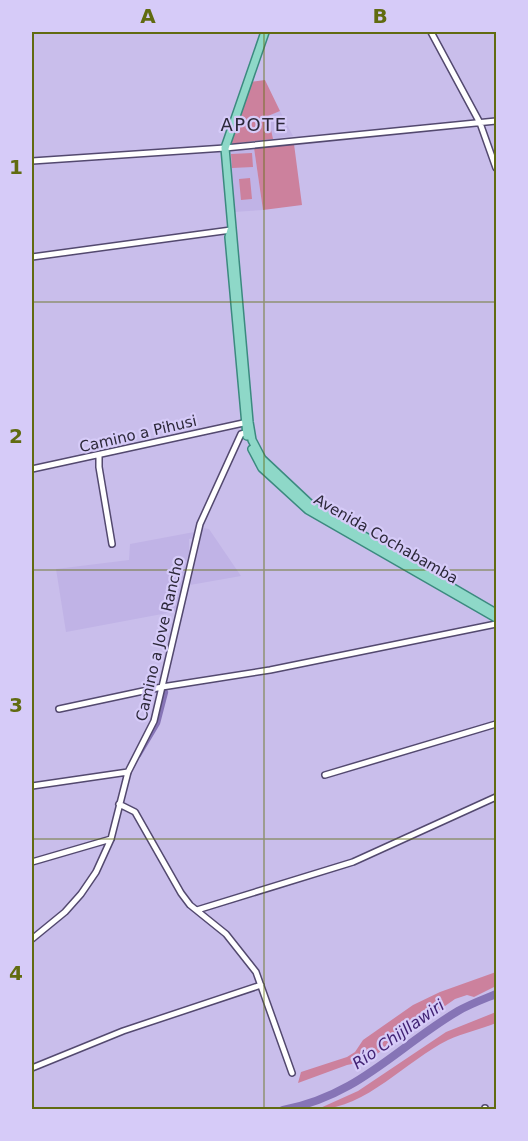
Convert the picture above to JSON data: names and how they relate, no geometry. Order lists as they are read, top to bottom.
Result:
{
  "streets": {
    "main road": ["Avenida Cochabamba"],
    "street": ["Camino a Pihusi", "Camino a Jove Rancho"]
  },
  "crossings": [
    ["Camino a Pihusi", "Avenida Cochabamba"],
    ["Avenida Cochabamba", "Camino a Jove Rancho"]
  ],
  "districts": ["APOTE"],
  "water": ["Río Chijllawiri"],
  "grid": {
    "columns": ["A", "B"],
    "rows": [
      "1",
      "2",
      "3",
      "4"
    ]
  }
}
